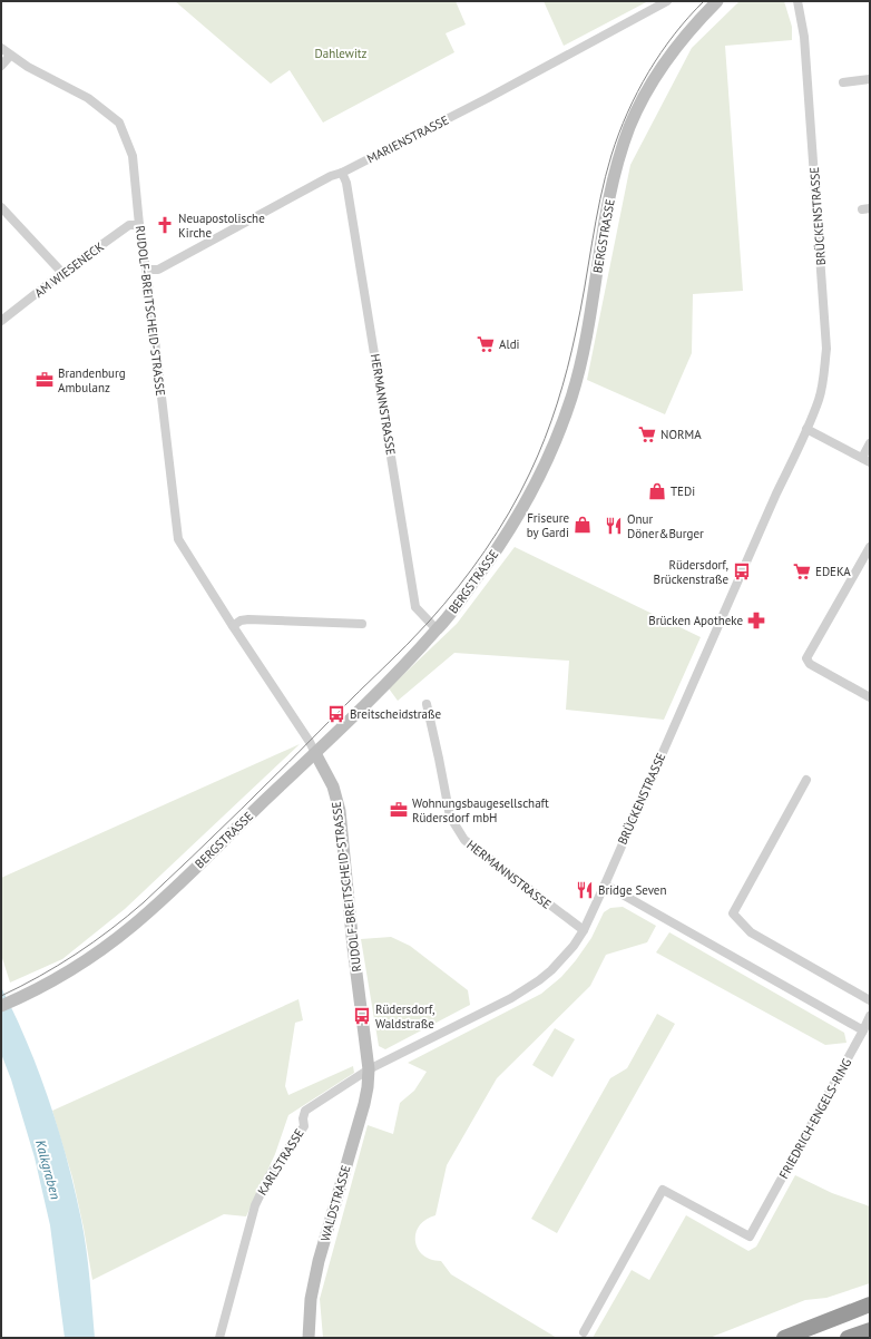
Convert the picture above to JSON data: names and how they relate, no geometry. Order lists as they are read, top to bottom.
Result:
{
  "streets": {
    "street": [
      "MARIENSTRASSE",
      "BRÜCKENSTRASSE",
      "BERGSTRASSE",
      "AM WIESENECK",
      "RUDOLF-BREITSCHEID-STRASSE",
      "HERMANNSTRASSE",
      "FRIEDRICH-ENGELS-RING",
      "KARLSTRASSE",
      "WALDSTRASSE"
    ]
  },
  "crossings": [
    ["MARIENSTRASSE", "RUDOLF-BREITSCHEID-STRASSE"],
    ["MARIENSTRASSE", "HERMANNSTRASSE"],
    ["BRÜCKENSTRASSE", "RUDOLF-BREITSCHEID-STRASSE"],
    ["BRÜCKENSTRASSE", "HERMANNSTRASSE"],
    ["BRÜCKENSTRASSE", "KARLSTRASSE"],
    ["BRÜCKENSTRASSE", "WALDSTRASSE"],
    ["BERGSTRASSE", "RUDOLF-BREITSCHEID-STRASSE"],
    ["BERGSTRASSE", "HERMANNSTRASSE"],
    ["AM WIESENECK", "RUDOLF-BREITSCHEID-STRASSE"],
    ["RUDOLF-BREITSCHEID-STRASSE", "KARLSTRASSE"],
    ["RUDOLF-BREITSCHEID-STRASSE", "WALDSTRASSE"],
    ["KARLSTRASSE", "WALDSTRASSE"]
  ],
  "water": ["Kalkgraben"],
  "parks": ["Dahlewitz"],
  "places": {
    "church": ["Neuapostolische Kirche"],
    "supermarket": ["Aldi", "NORMA", "EDEKA"],
    "office": ["Brandenburg Ambulanz", "Wohnungsbaugesellschaft Rüdersdorf mbH"],
    "shop": ["TEDi", "Friseure by Gardi"],
    "restaurant": ["Onur Döner&Burger", "Bridge Seven"],
    "bus stop": ["Rüdersdorf, Brückenstraße", "Breitscheidstraße", "Rüdersdorf, Waldstraße"],
    "pharmacy": ["Brücken Apotheke"]
  }
}
